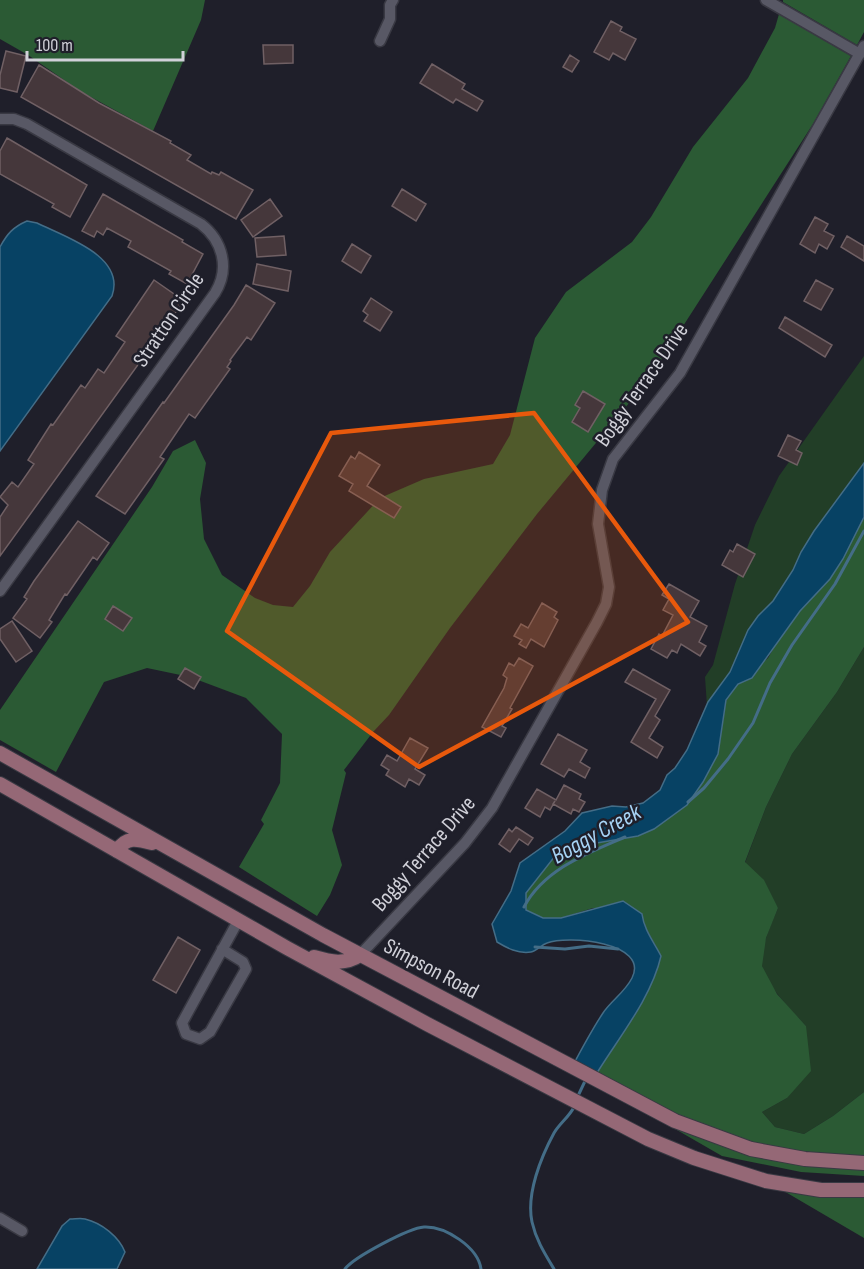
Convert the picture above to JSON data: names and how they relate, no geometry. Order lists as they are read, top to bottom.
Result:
{
  "streets": {
    "main road": ["Simpson Road"],
    "street": ["Stratton Circle", "Boggy Terrace Drive"]
  },
  "crossings": [
    ["Boggy Terrace Drive", "Simpson Road"]
  ],
  "water": ["Boggy Creek"],
  "scale_bar": "100 m"
}
